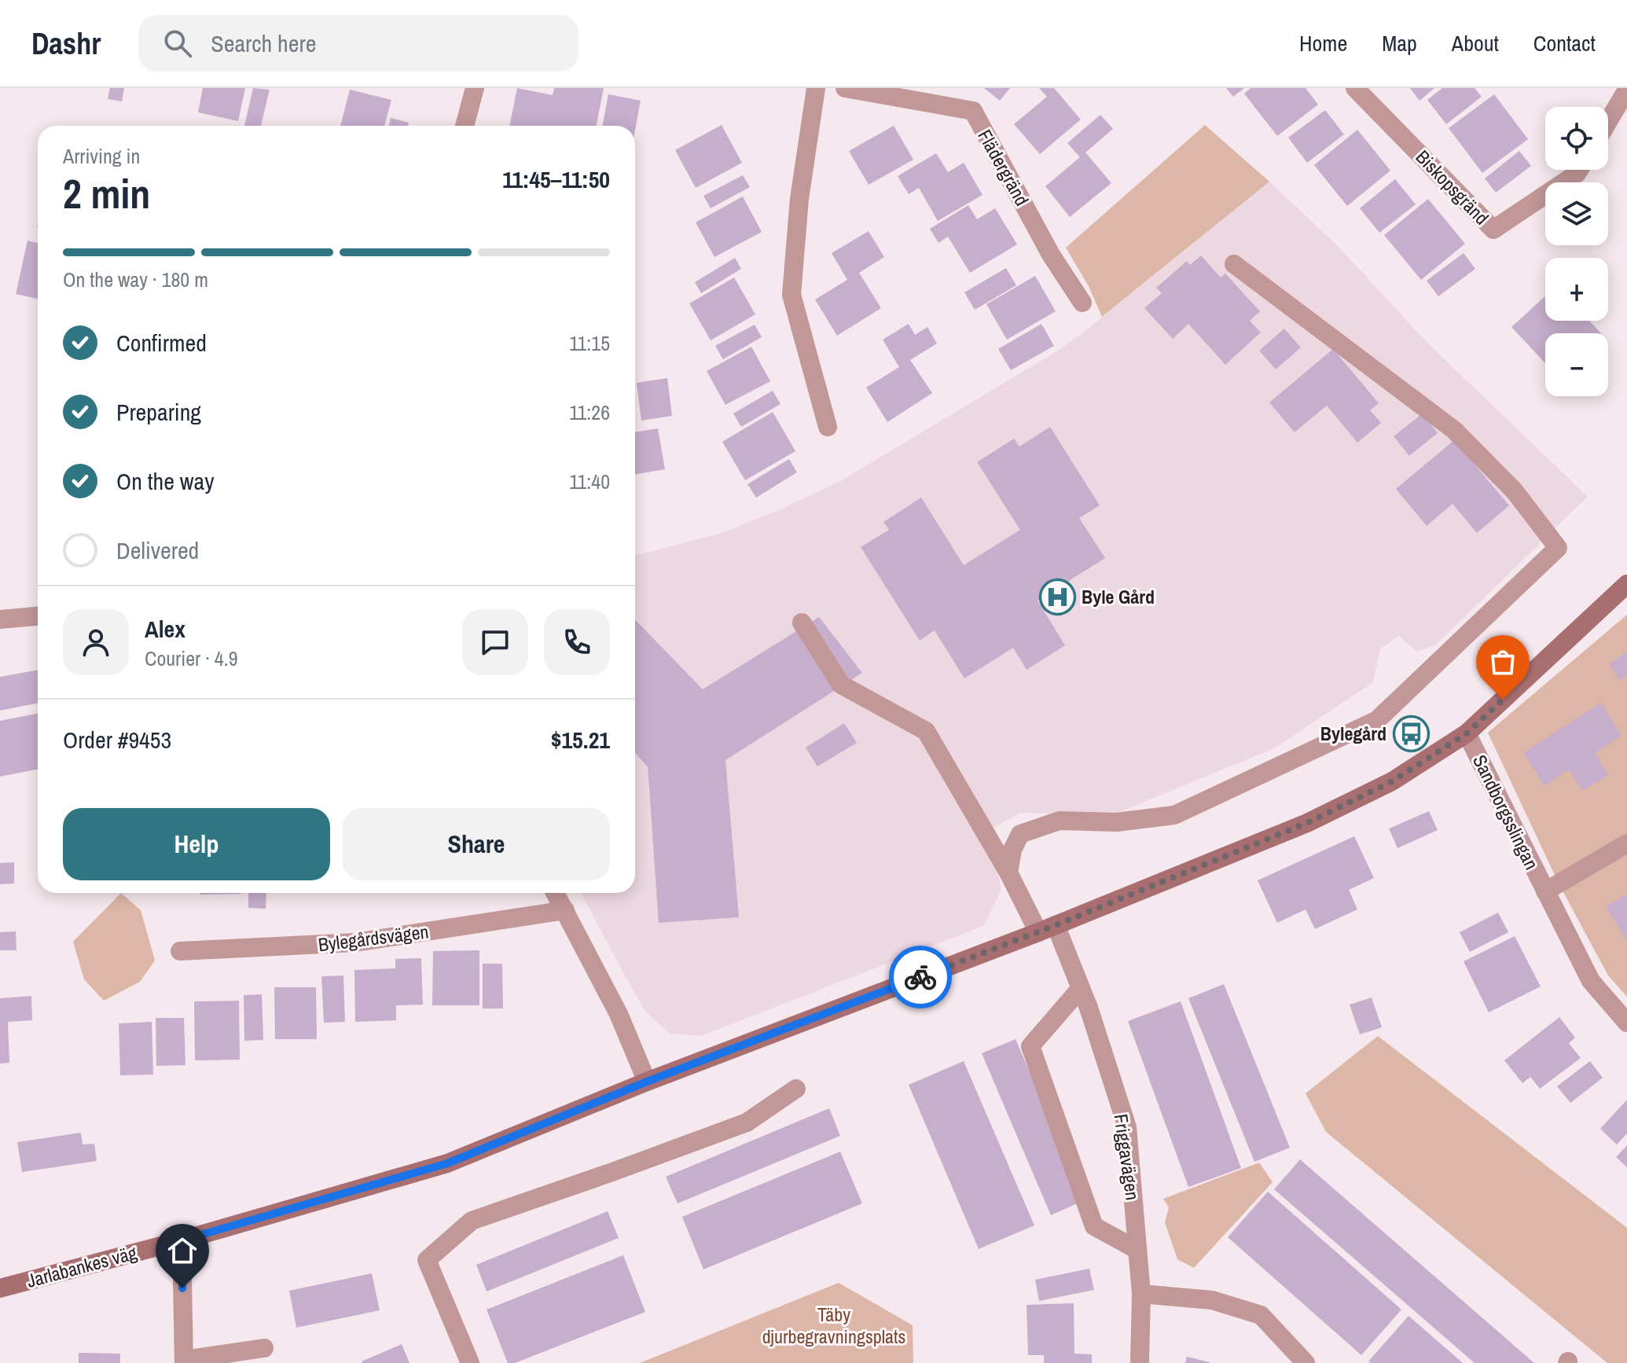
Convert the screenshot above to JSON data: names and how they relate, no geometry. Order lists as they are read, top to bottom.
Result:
{
  "streets": {
    "main road": ["Jarlabankes väg"],
    "street": [
      "Flädergränd",
      "Biskopsgränd",
      "Sandborgsslingan",
      "Bylegårdsvägen",
      "Friggavägen"
    ]
  },
  "crossings": [
    ["Sandborgsslingan", "Jarlabankes väg"],
    ["Friggavägen", "Jarlabankes väg"]
  ],
  "parks": ["Täby djurbegravningsplats"],
  "places": {
    "hospital": ["Byle Gård"],
    "bus stop": ["Bylegård"]
  },
  "page": {
    "header": "Dashr",
    "search": "Search here",
    "nav": [
      "Home",
      "Map",
      "About",
      "Contact"
    ],
    "map_buttons": ["+", "−"],
    "heading": ["2 min", "Arriving in", "11:45–11:50"],
    "panel": [
      "Alex",
      "Courier · 4.9",
      "Order #9453",
      "$15.21"
    ],
    "bar": "On the way · 180 m",
    "list": [
      ["Confirmed", "11:15"],
      ["Preparing", "11:26"],
      ["On the way", "11:40"],
      "Delivered"
    ],
    "buttons": ["Help", "Share"]
  }
}
